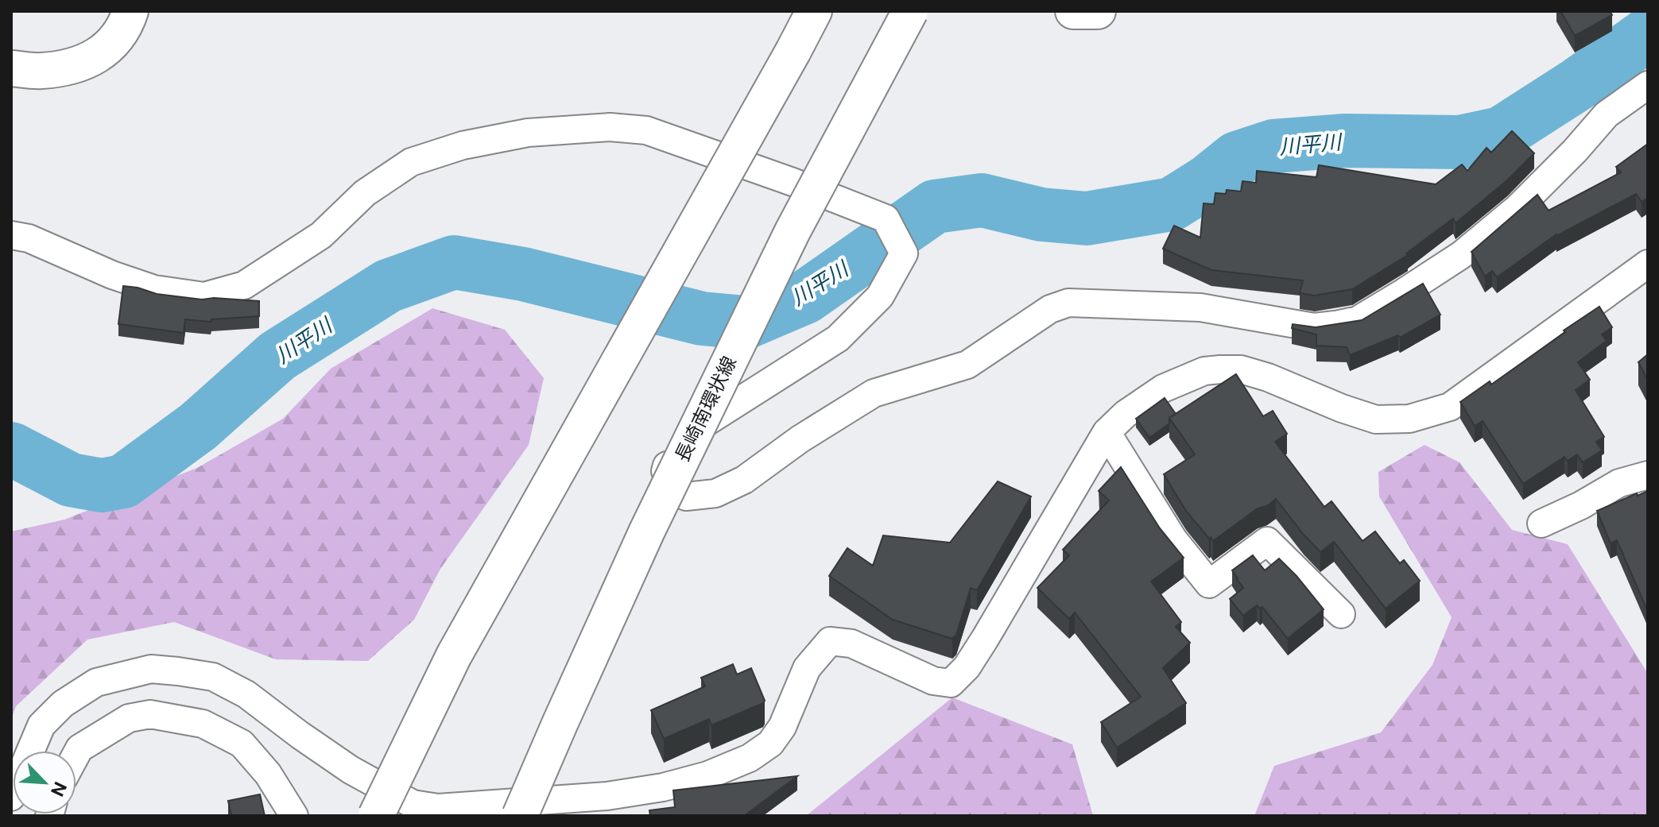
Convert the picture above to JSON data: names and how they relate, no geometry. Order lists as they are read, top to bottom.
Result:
{
  "streets": {
    "highway": ["長崎南環状線"]
  },
  "water": ["川平川"],
  "north": "bottom right"
}
